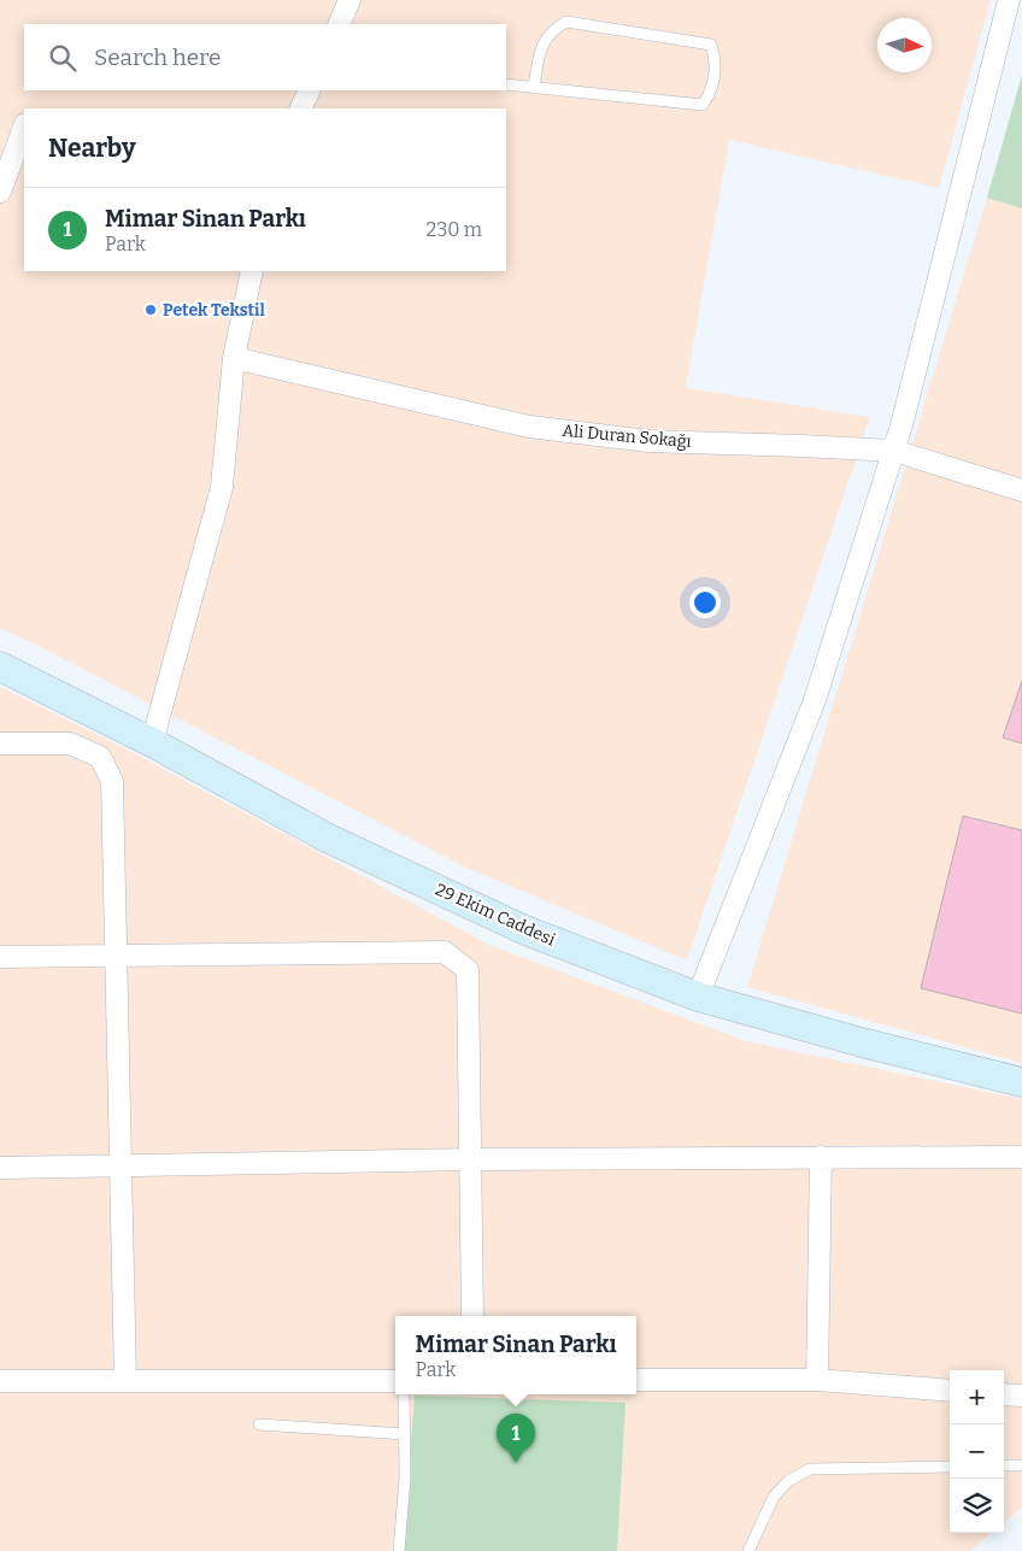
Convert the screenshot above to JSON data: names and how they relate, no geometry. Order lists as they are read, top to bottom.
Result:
{
  "streets": {
    "street": ["Ali Duran Sokağı", "29 Ekim Caddesi"]
  },
  "places": ["Petek Tekstil"],
  "north": "right",
  "page": {
    "search": "Search here",
    "heading": "Nearby",
    "list": [
      {
        "mark": "1",
        "name": "Mimar Sinan Parkı",
        "note": "Park",
        "value": "230 m"
      }
    ],
    "popup": ["Mimar Sinan Parkı", "Park"],
    "map_buttons": ["+", "−"],
    "pins": "1"
  }
}
